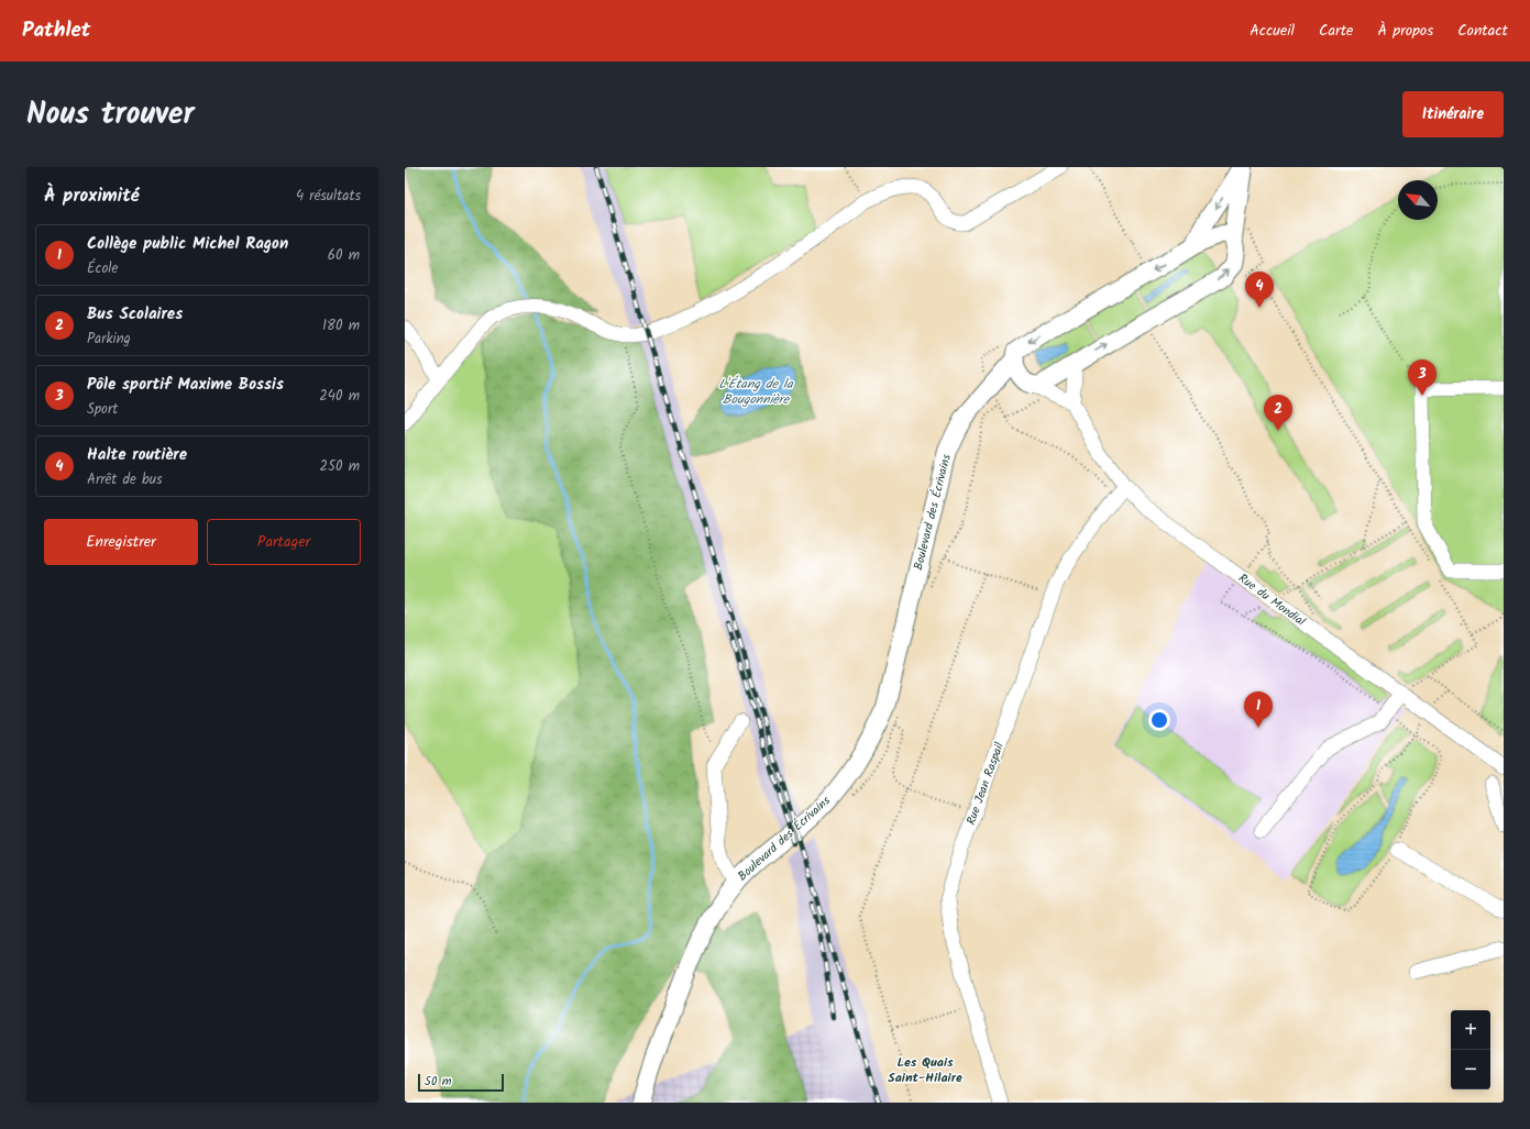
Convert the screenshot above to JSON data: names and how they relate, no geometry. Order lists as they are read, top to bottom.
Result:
{
  "streets": {
    "main road": ["Boulevard des Écrivains"],
    "street": ["Rue du Mondial", "Rue Jean Raspail"]
  },
  "crossings": [
    ["Rue du Mondial", "Rue Jean Raspail"]
  ],
  "districts": ["Les Quais Saint-Hilaire"],
  "water": ["L'Étang de la Bougonnière"],
  "scale_bar": "50 m",
  "north": "top left",
  "page": {
    "header": "Pathlet",
    "nav": [
      "Accueil",
      "Carte",
      "À propos",
      "Contact"
    ],
    "title": "Nous trouver",
    "buttons": [
      "Itinéraire",
      ["Enregistrer", "Partager"]
    ],
    "heading": ["À proximité", "4 résultats"],
    "list": [
      {
        "mark": "1",
        "name": "Collège public Michel Ragon",
        "note": "École",
        "value": "60 m"
      },
      {
        "mark": "2",
        "name": "Bus Scolaires",
        "note": "Parking",
        "value": "180 m"
      },
      {
        "mark": "3",
        "name": "Pôle sportif Maxime Bossis",
        "note": "Sport",
        "value": "240 m"
      },
      {
        "mark": "4",
        "name": "Halte routière",
        "note": "Arrêt de bus",
        "value": "250 m"
      }
    ],
    "pins": [
      "4",
      "3",
      "2",
      "1"
    ],
    "map_buttons": ["+", "−"],
    "scale": "50 m"
  }
}
